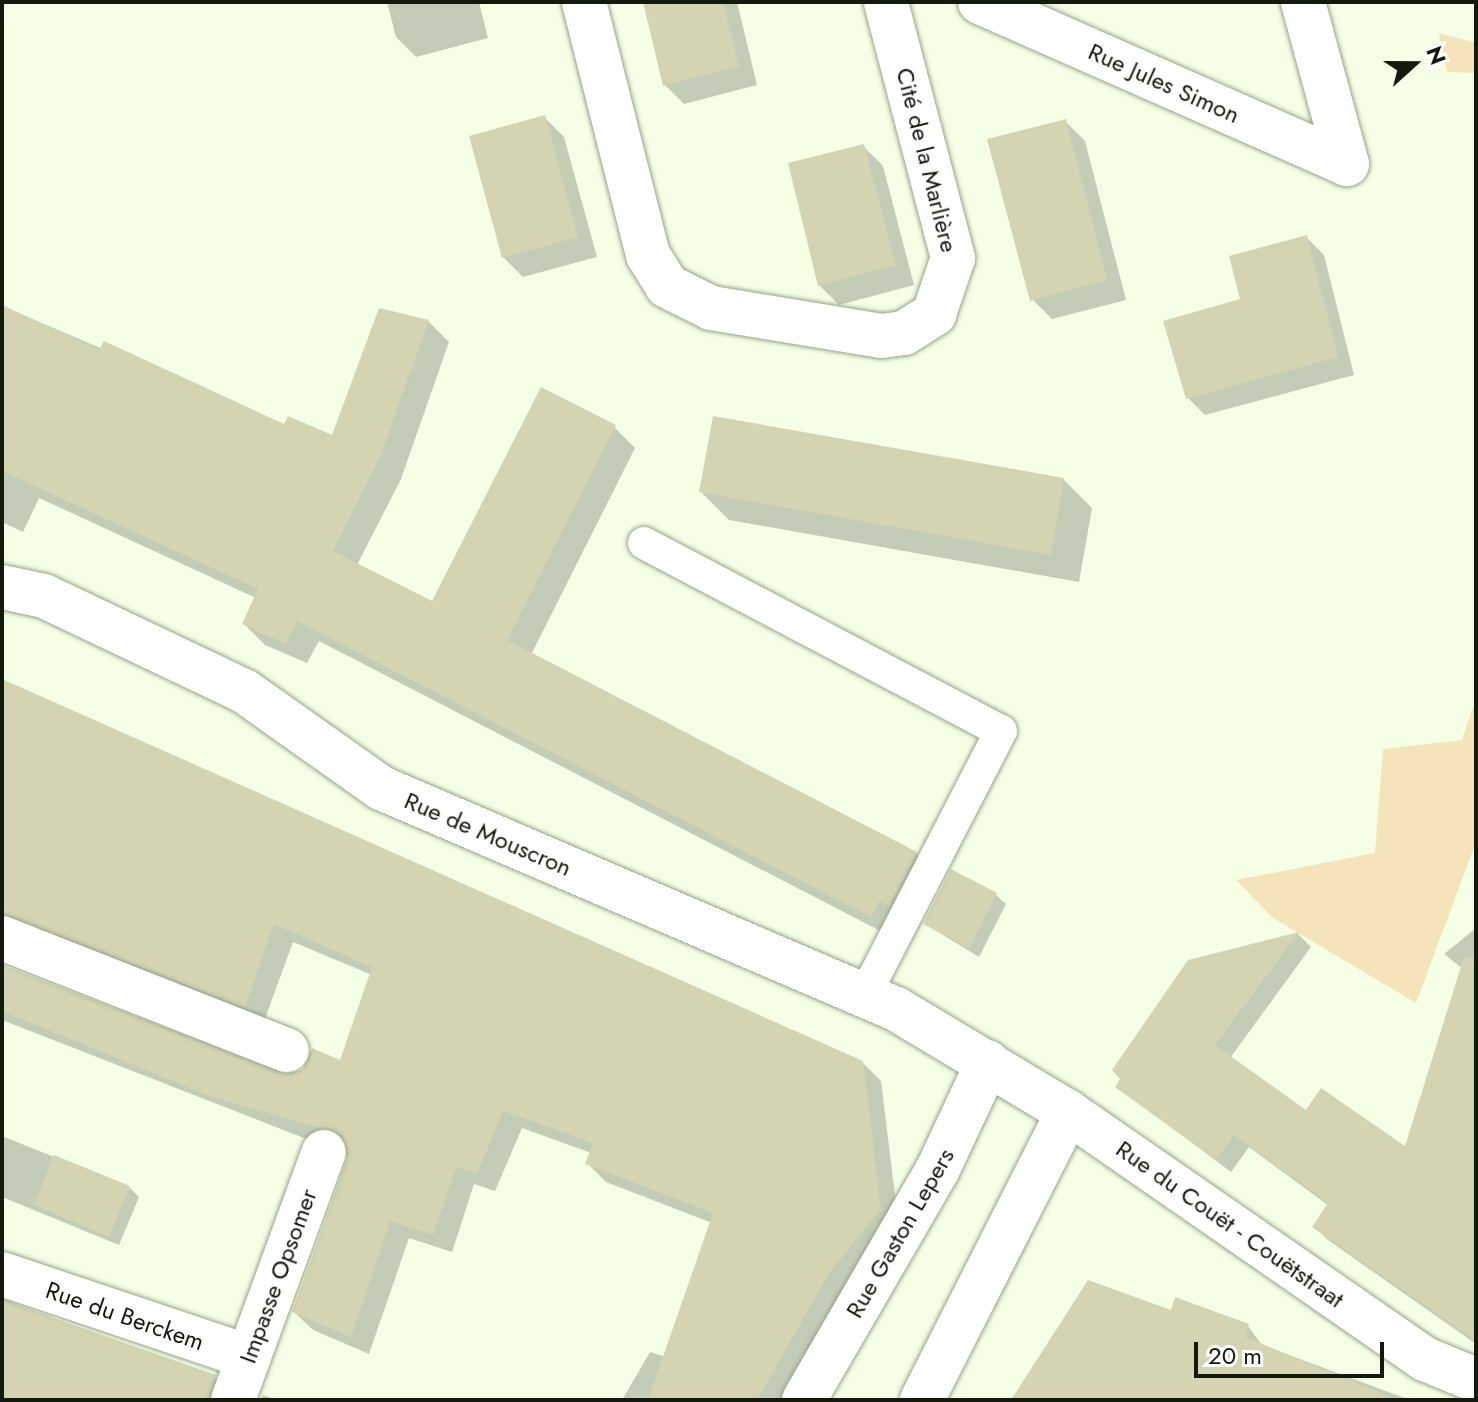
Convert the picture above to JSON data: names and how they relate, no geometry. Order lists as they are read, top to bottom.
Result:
{
  "streets": {
    "street": [
      "Rue Jules Simon",
      "Cité de la Marlière",
      "Rue de Mouscron",
      "Rue du Couët - Couëtstraat",
      "Rue Gaston Lepers",
      "Impasse Opsomer",
      "Rue du Berckem"
    ]
  },
  "crossings": [
    ["Rue de Mouscron", "Rue du Couët - Couëtstraat"],
    ["Rue de Mouscron", "Rue Gaston Lepers"],
    ["Rue du Couët - Couëtstraat", "Rue Gaston Lepers"],
    ["Impasse Opsomer", "Rue du Berckem"]
  ],
  "scale_bar": "20 m",
  "north": "right"
}
